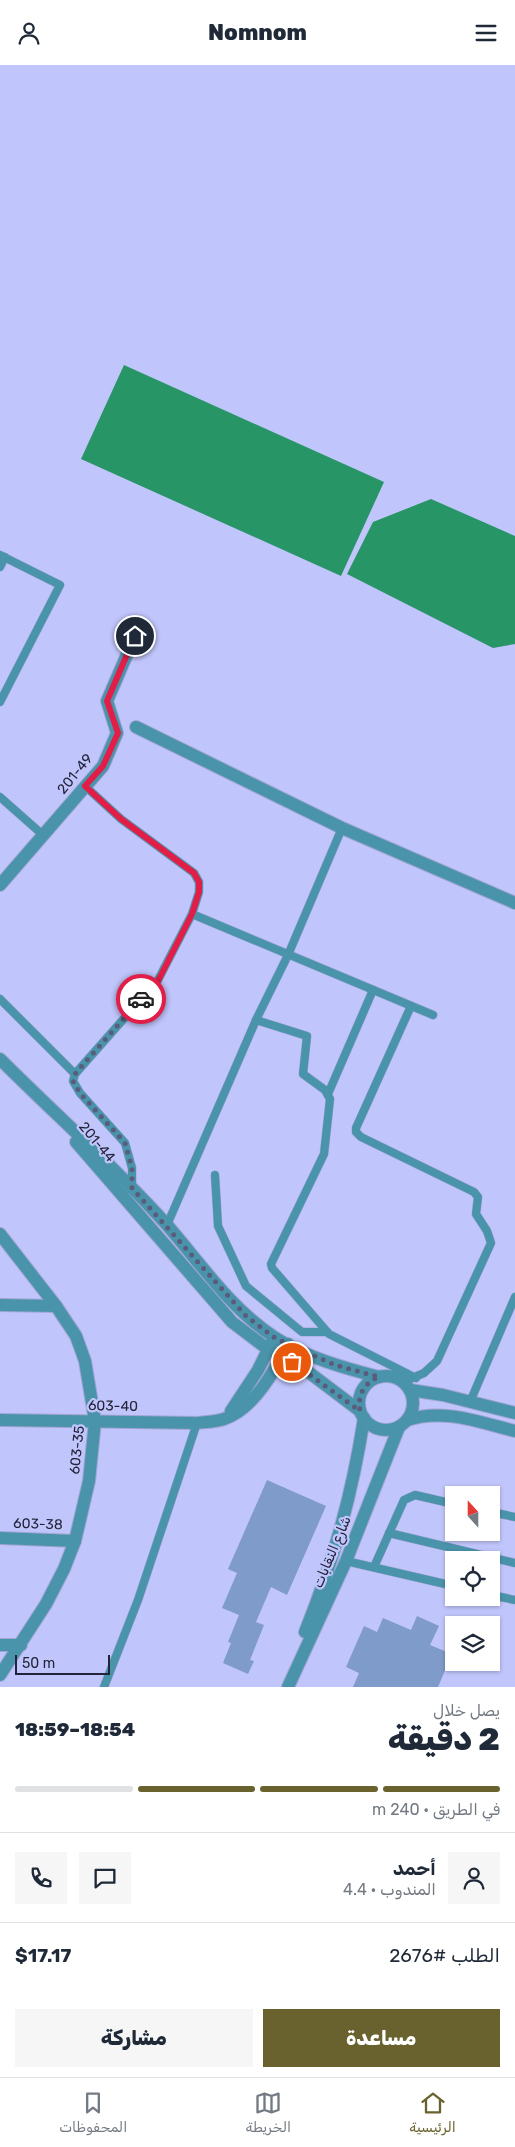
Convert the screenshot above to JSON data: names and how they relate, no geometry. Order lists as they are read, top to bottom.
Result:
{
  "streets": {
    "street": [
      "201-49",
      "201-44",
      "603-40",
      "603-35",
      "603-38",
      "شارع النقابات"
    ]
  },
  "crossings": [
    ["201-44", "603-40"],
    ["201-44", "شارع النقابات"],
    ["603-40", "603-35"],
    ["603-35", "603-38"]
  ],
  "scale_bar": "50 m",
  "north": "top",
  "page": {
    "header": "Nomnom",
    "scale": "50 m",
    "heading": ["2 دقيقة", "يصل خلال", "18:54–18:59"],
    "panel": [
      "أحمد",
      "المندوب · 4.4",
      "الطلب #2676",
      "$17.17"
    ],
    "bar": "في الطريق · 240 m",
    "buttons": ["مساعدة", "مشاركة"],
    "tabs": ["الرئيسية", "الخريطة", "المحفوظات"]
  }
}
